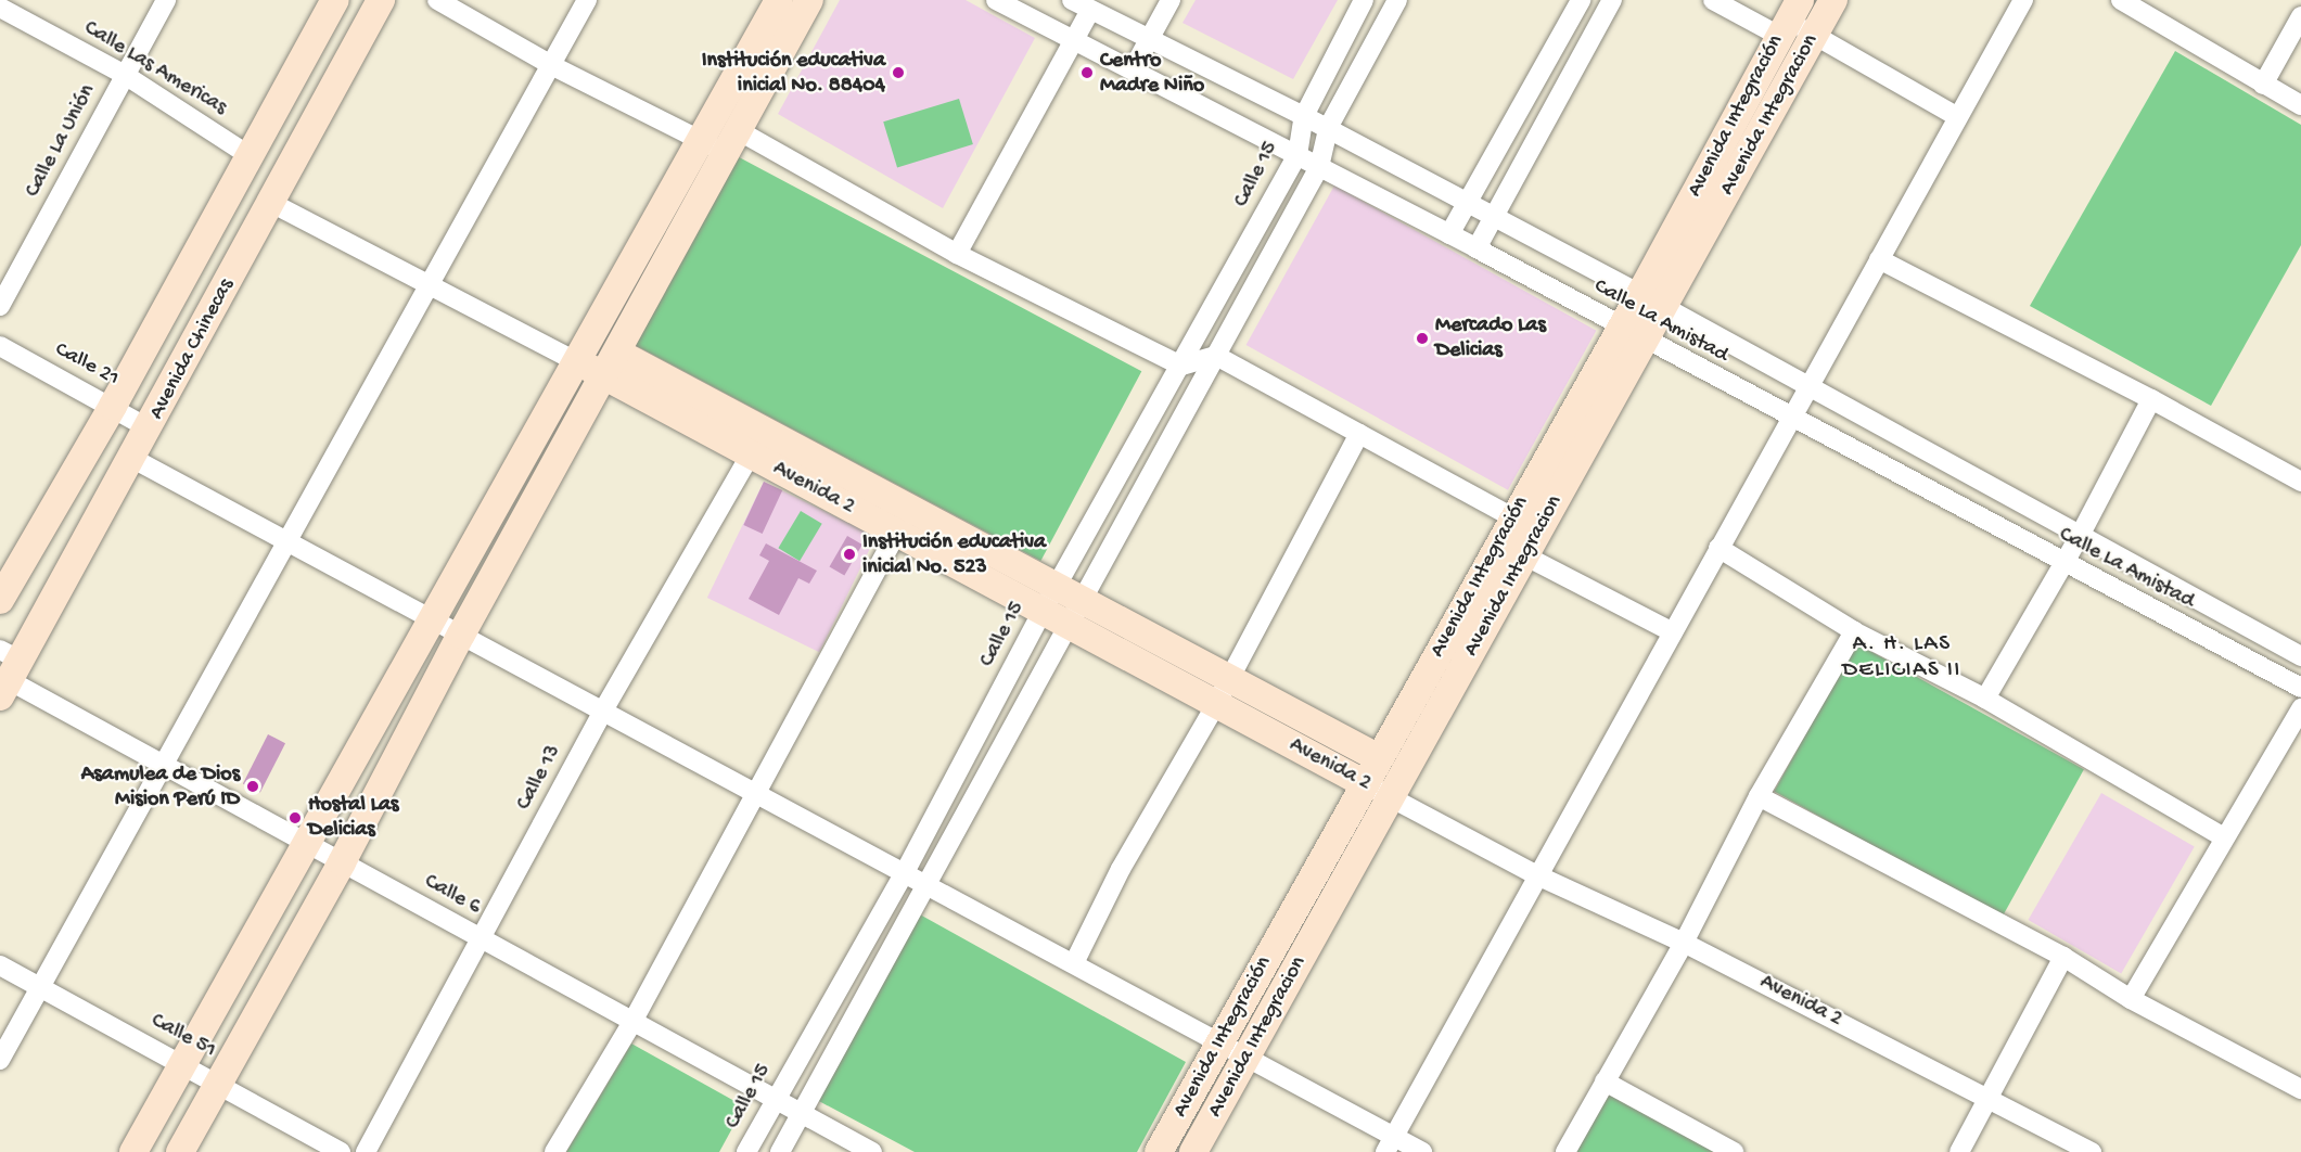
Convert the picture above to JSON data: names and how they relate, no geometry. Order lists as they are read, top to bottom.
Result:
{
  "streets": {
    "street": [
      "Calle Las Americas",
      "Avenida Integracion",
      "Avenida Integración",
      "Calle La Unión",
      "Calle 15",
      "Calle La Amistad",
      "Avenida Chinecas",
      "Calle 21",
      "Avenida 2",
      "Calle 13",
      "Calle 6",
      "Calle 51"
    ]
  },
  "crossings": [
    ["Calle Las Americas", "Calle La Unión"],
    ["Calle Las Americas", "Avenida Chinecas"],
    ["Avenida Integracion", "Avenida Integración"],
    ["Avenida Integracion", "Calle La Amistad"],
    ["Avenida Integracion", "Avenida 2"],
    ["Avenida Integración", "Calle La Amistad"],
    ["Avenida Integración", "Avenida 2"],
    ["Calle 15", "Calle La Amistad"],
    ["Calle 15", "Avenida 2"],
    ["Calle 15", "Calle 6"],
    ["Avenida Chinecas", "Calle 21"],
    ["Avenida Chinecas", "Calle 6"],
    ["Avenida 2", "Calle 13"],
    ["Calle 13", "Calle 6"]
  ],
  "districts": ["A. H. LAS DELICIAS II"],
  "places": [
    "Institución educativa inicial No. 88404",
    "Centro Madre Niño",
    "Mercado Las Delicias",
    "Institución educativa inicial No. 523",
    "Asamulea de Dios Mision Perú ID",
    "Hostal Las Delicias"
  ]
}
